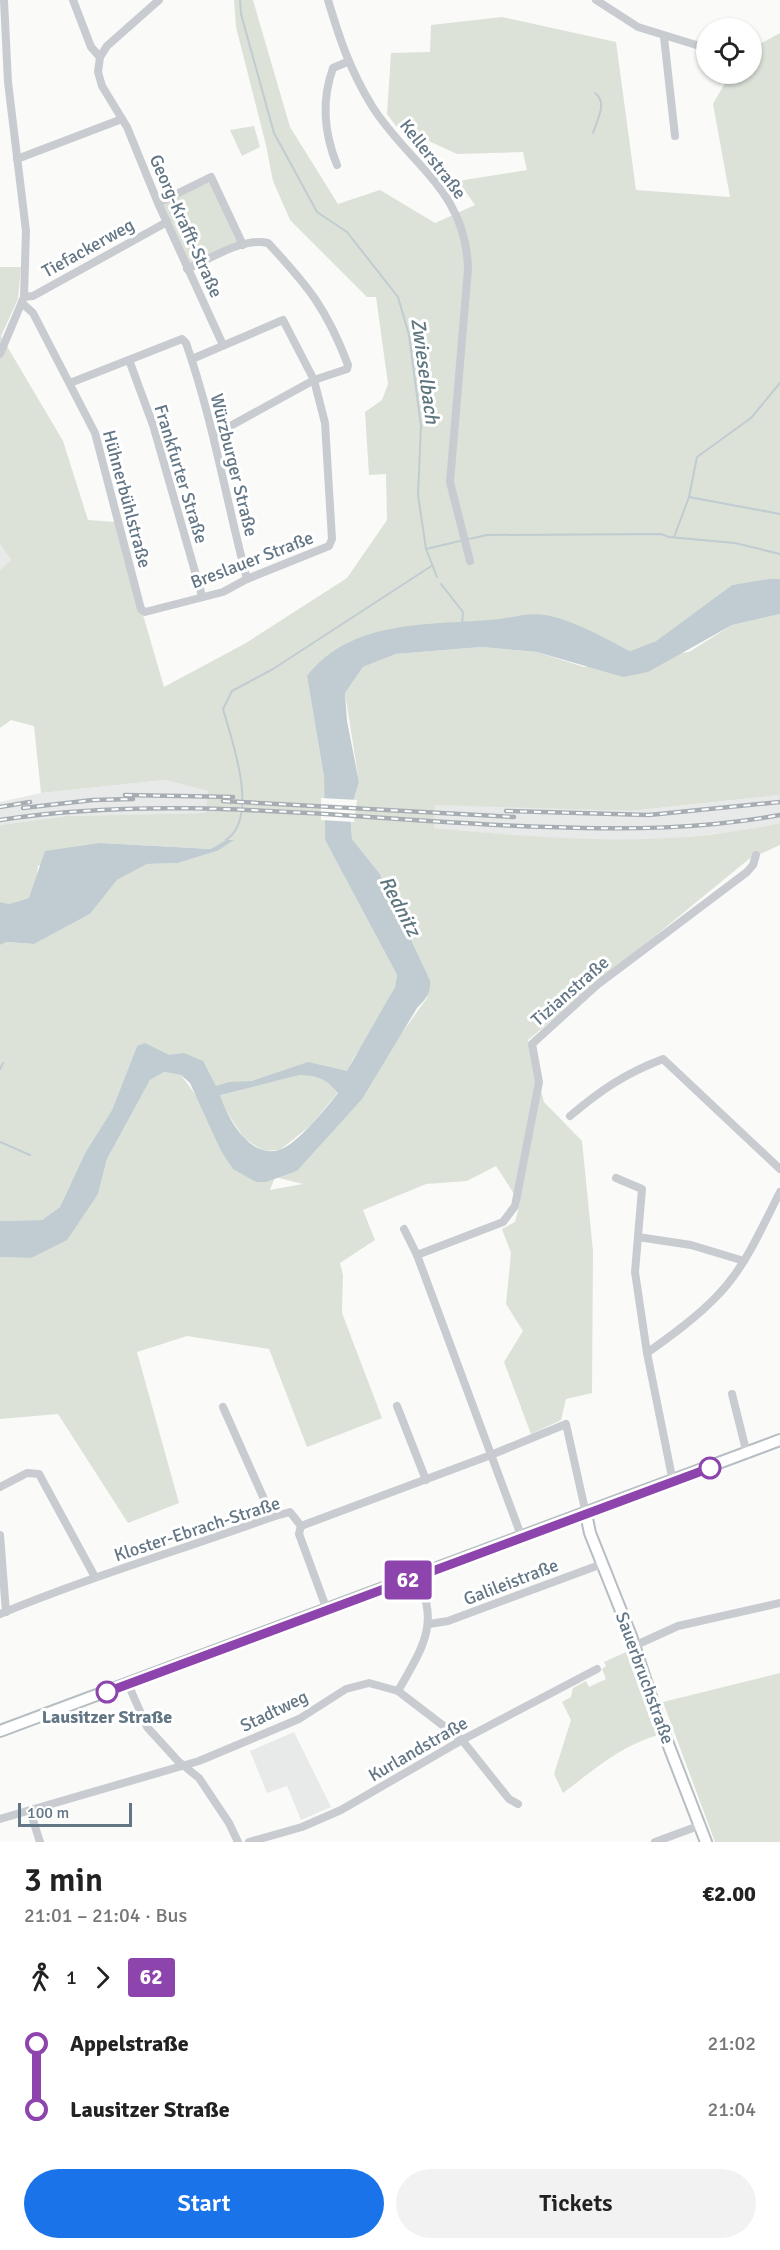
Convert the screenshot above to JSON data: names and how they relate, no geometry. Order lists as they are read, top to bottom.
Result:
{
  "streets": {
    "main road": ["Sauerbruchstraße"],
    "street": [
      "Kellerstraße",
      "Georg-Krafft-Straße",
      "Tiefackerweg",
      "Würzburger Straße",
      "Frankfurter Straße",
      "Hühnerbühlstraße",
      "Breslauer Straße",
      "Tizianstraße",
      "Kloster-Ebrach-Straße",
      "Galileistraße",
      "Stadtweg",
      "Kurlandstraße"
    ]
  },
  "crossings": [
    ["Georg-Krafft-Straße", "Tiefackerweg"],
    ["Tiefackerweg", "Hühnerbühlstraße"],
    ["Würzburger Straße", "Breslauer Straße"],
    ["Frankfurter Straße", "Breslauer Straße"],
    ["Hühnerbühlstraße", "Breslauer Straße"],
    ["Kloster-Ebrach-Straße", "Sauerbruchstraße"],
    ["Galileistraße", "Sauerbruchstraße"],
    ["Stadtweg", "Kurlandstraße"]
  ],
  "water": ["Zwieselbach", "Rednitz"],
  "places": ["Lausitzer Straße"],
  "lines": ["bus line 62"],
  "scale_bar": "100 m",
  "page": {
    "on_map": "62",
    "scale": "100 m",
    "heading": ["3 min", "21:01 – 21:04 · Bus", "€2.00"],
    "legs": ["1", "62"],
    "list": [
      {
        "name": "Appelstraße",
        "value": "21:02"
      },
      {
        "name": "Lausitzer Straße",
        "value": "21:04"
      }
    ],
    "buttons": ["Start", "Tickets"]
  }
}
